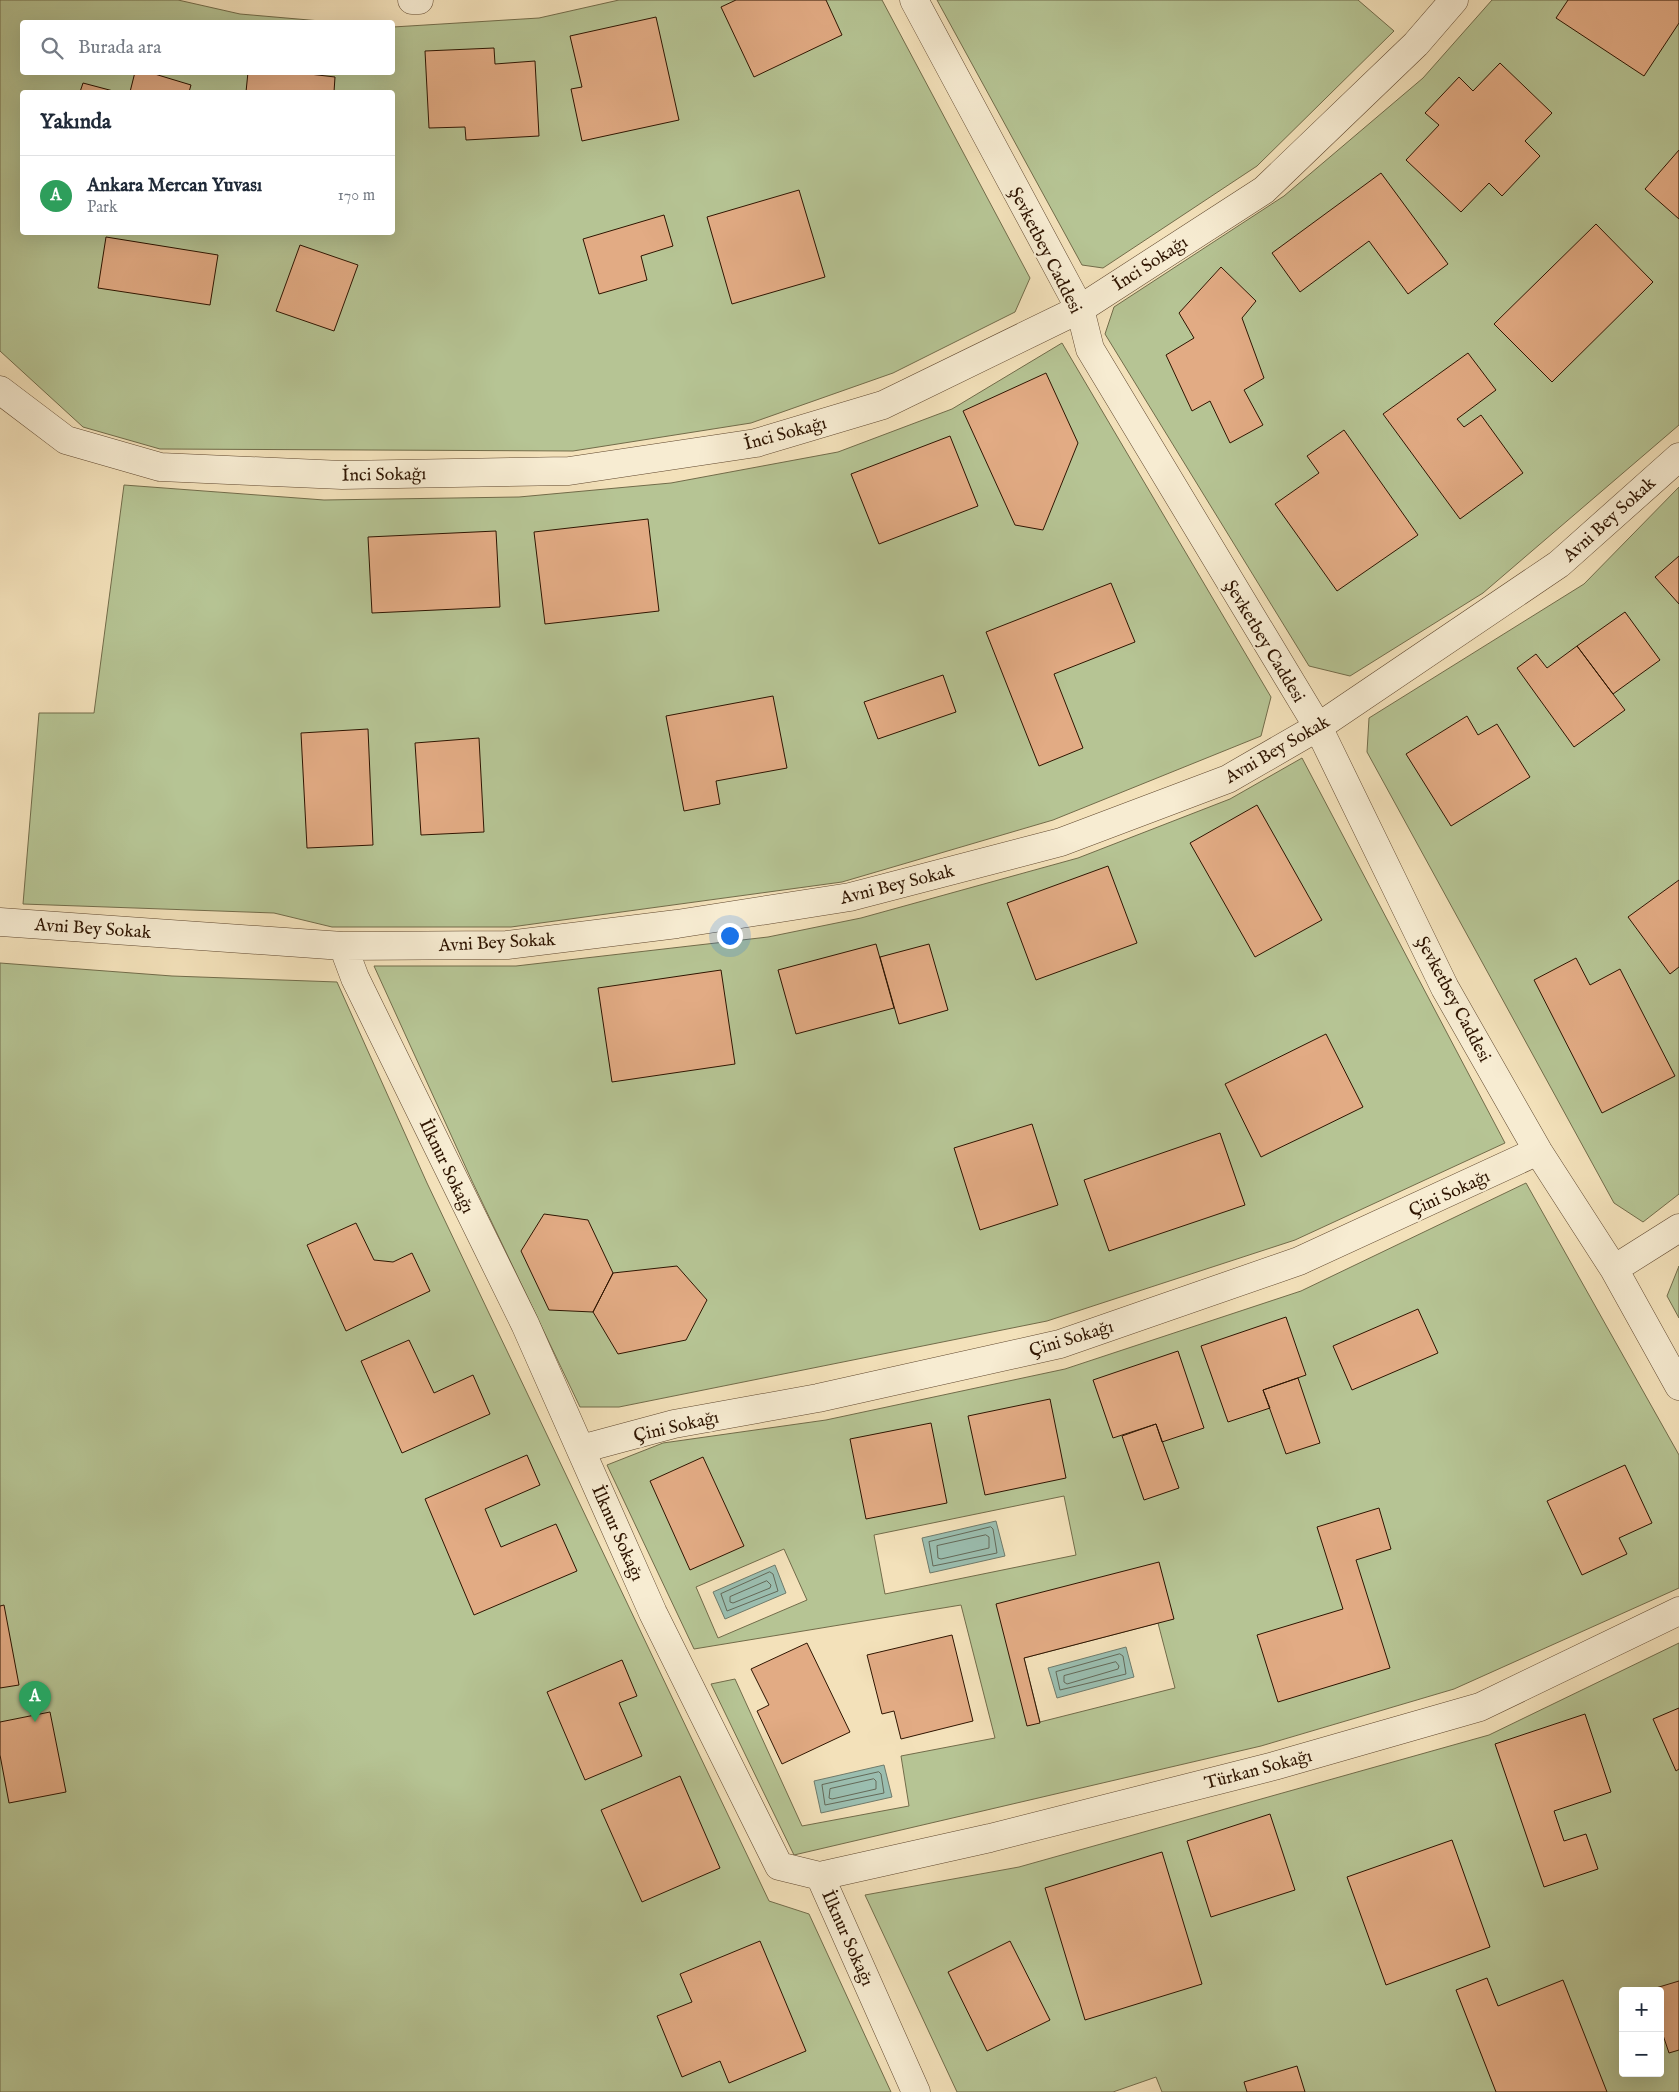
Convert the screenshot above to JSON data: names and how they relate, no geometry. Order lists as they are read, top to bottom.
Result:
{
  "streets": {
    "street": [
      "Şevketbey Caddesi",
      "İnci Sokağı",
      "Avni Bey Sokak",
      "İlknur Sokağı",
      "Çini Sokağı",
      "Türkan Sokağı"
    ]
  },
  "crossings": [
    ["Şevketbey Caddesi", "İnci Sokağı"],
    ["Şevketbey Caddesi", "Avni Bey Sokak"],
    ["Şevketbey Caddesi", "Çini Sokağı"],
    ["Avni Bey Sokak", "İlknur Sokağı"],
    ["İlknur Sokağı", "Çini Sokağı"],
    ["İlknur Sokağı", "Türkan Sokağı"]
  ],
  "page": {
    "search": "Burada ara",
    "heading": "Yakında",
    "list": [
      {
        "mark": "A",
        "name": "Ankara Mercan Yuvası",
        "note": "Park",
        "value": "170 m"
      }
    ],
    "pins": "A",
    "map_buttons": ["+", "−"]
  }
}
